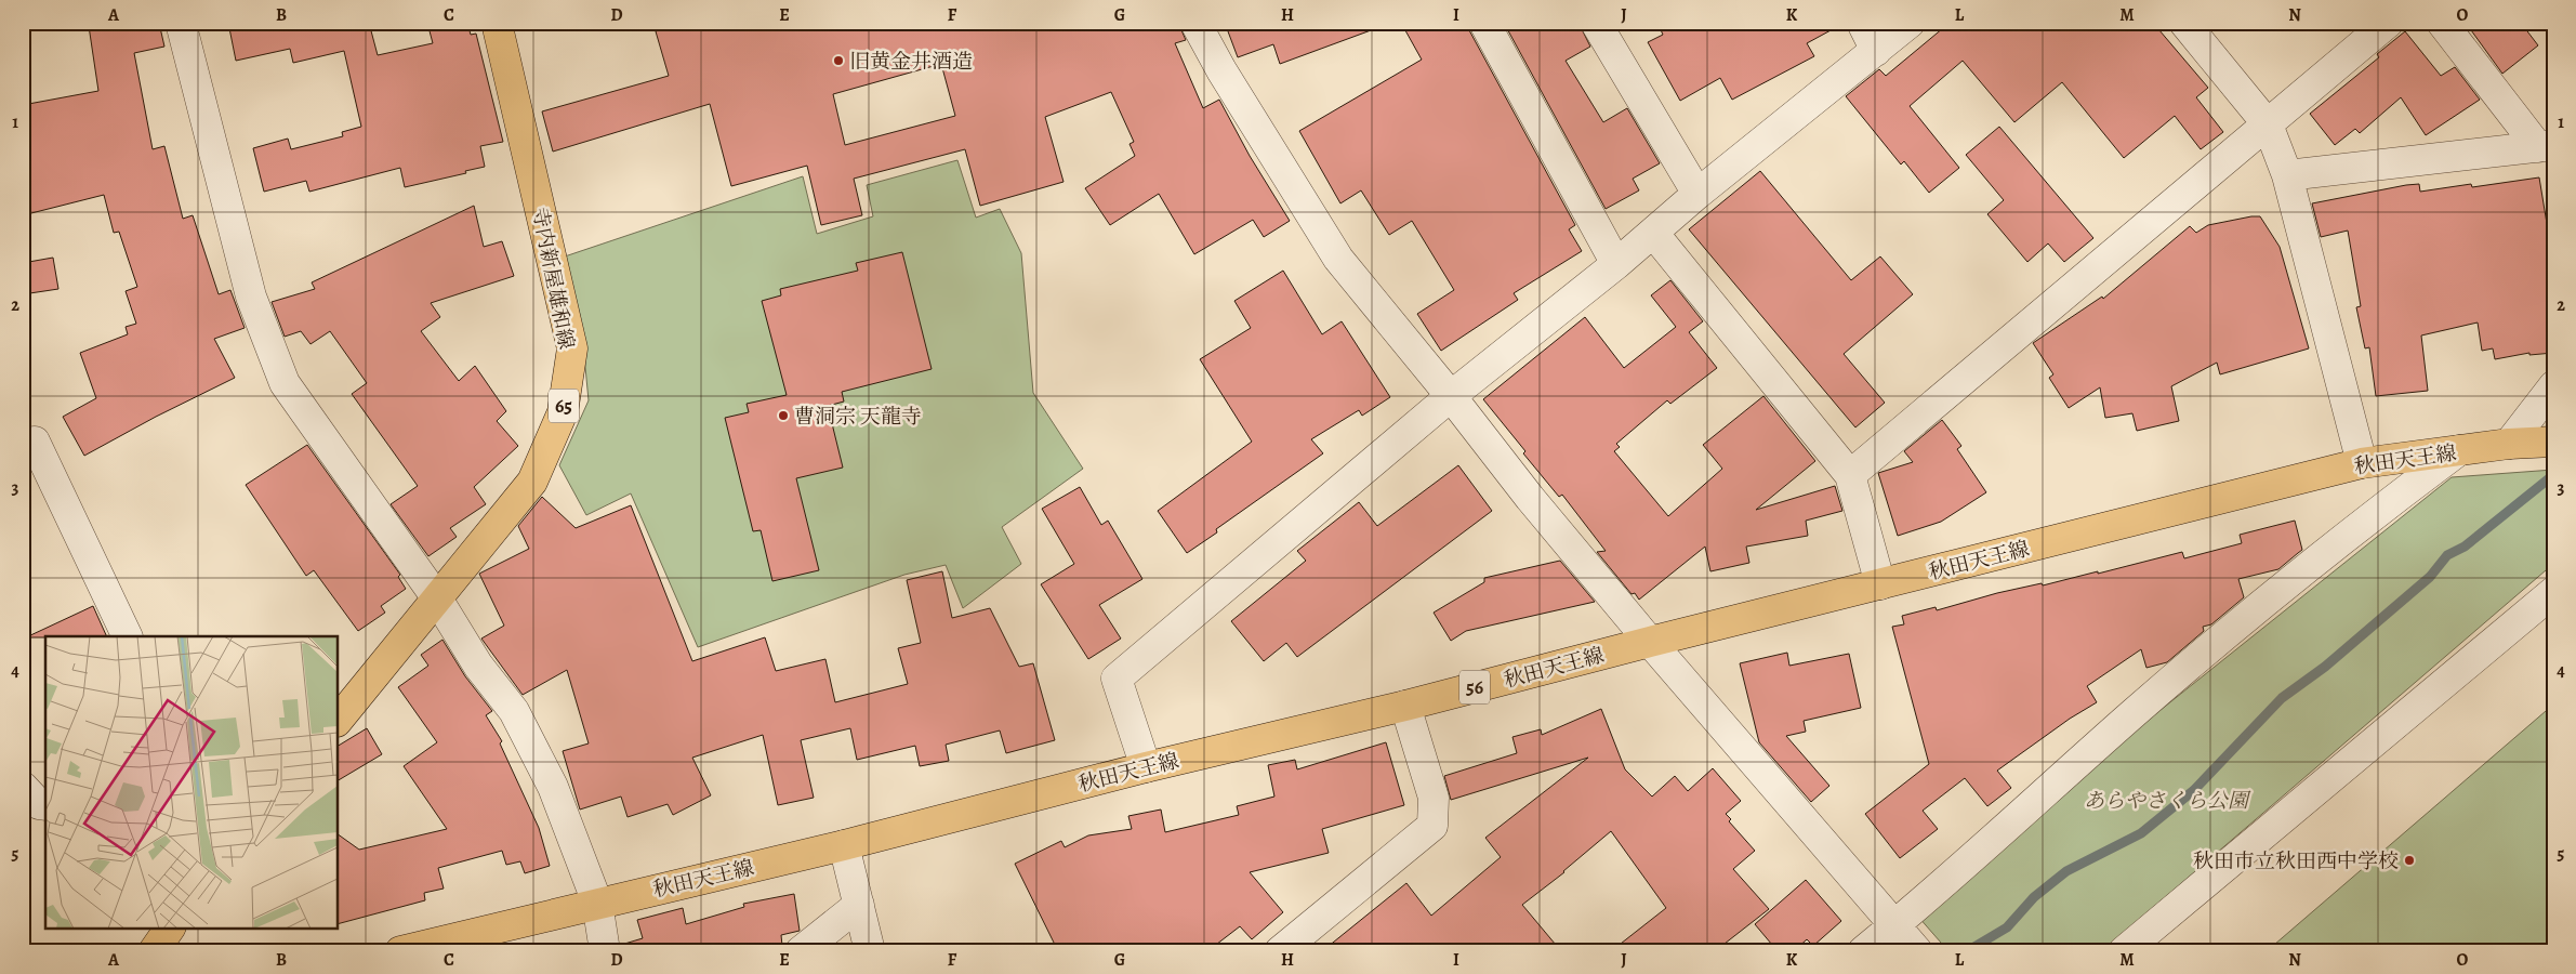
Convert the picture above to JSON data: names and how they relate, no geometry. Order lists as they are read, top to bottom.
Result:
{
  "streets": {
    "main road": [
      "寺内新屋雄和線",
      "65",
      "秋田天王線",
      "56"
    ]
  },
  "parks": ["あらやさくら公園"],
  "places": ["旧黄金井酒造", "曹洞宗 天龍寺", "秋田市立秋田西中学校"],
  "grid": {
    "columns": [
      "A",
      "B",
      "C",
      "D",
      "E",
      "F",
      "G",
      "H",
      "I",
      "J",
      "K",
      "L",
      "M",
      "N",
      "O"
    ],
    "rows": [
      "1",
      "2",
      "3",
      "4",
      "5"
    ]
  }
}
